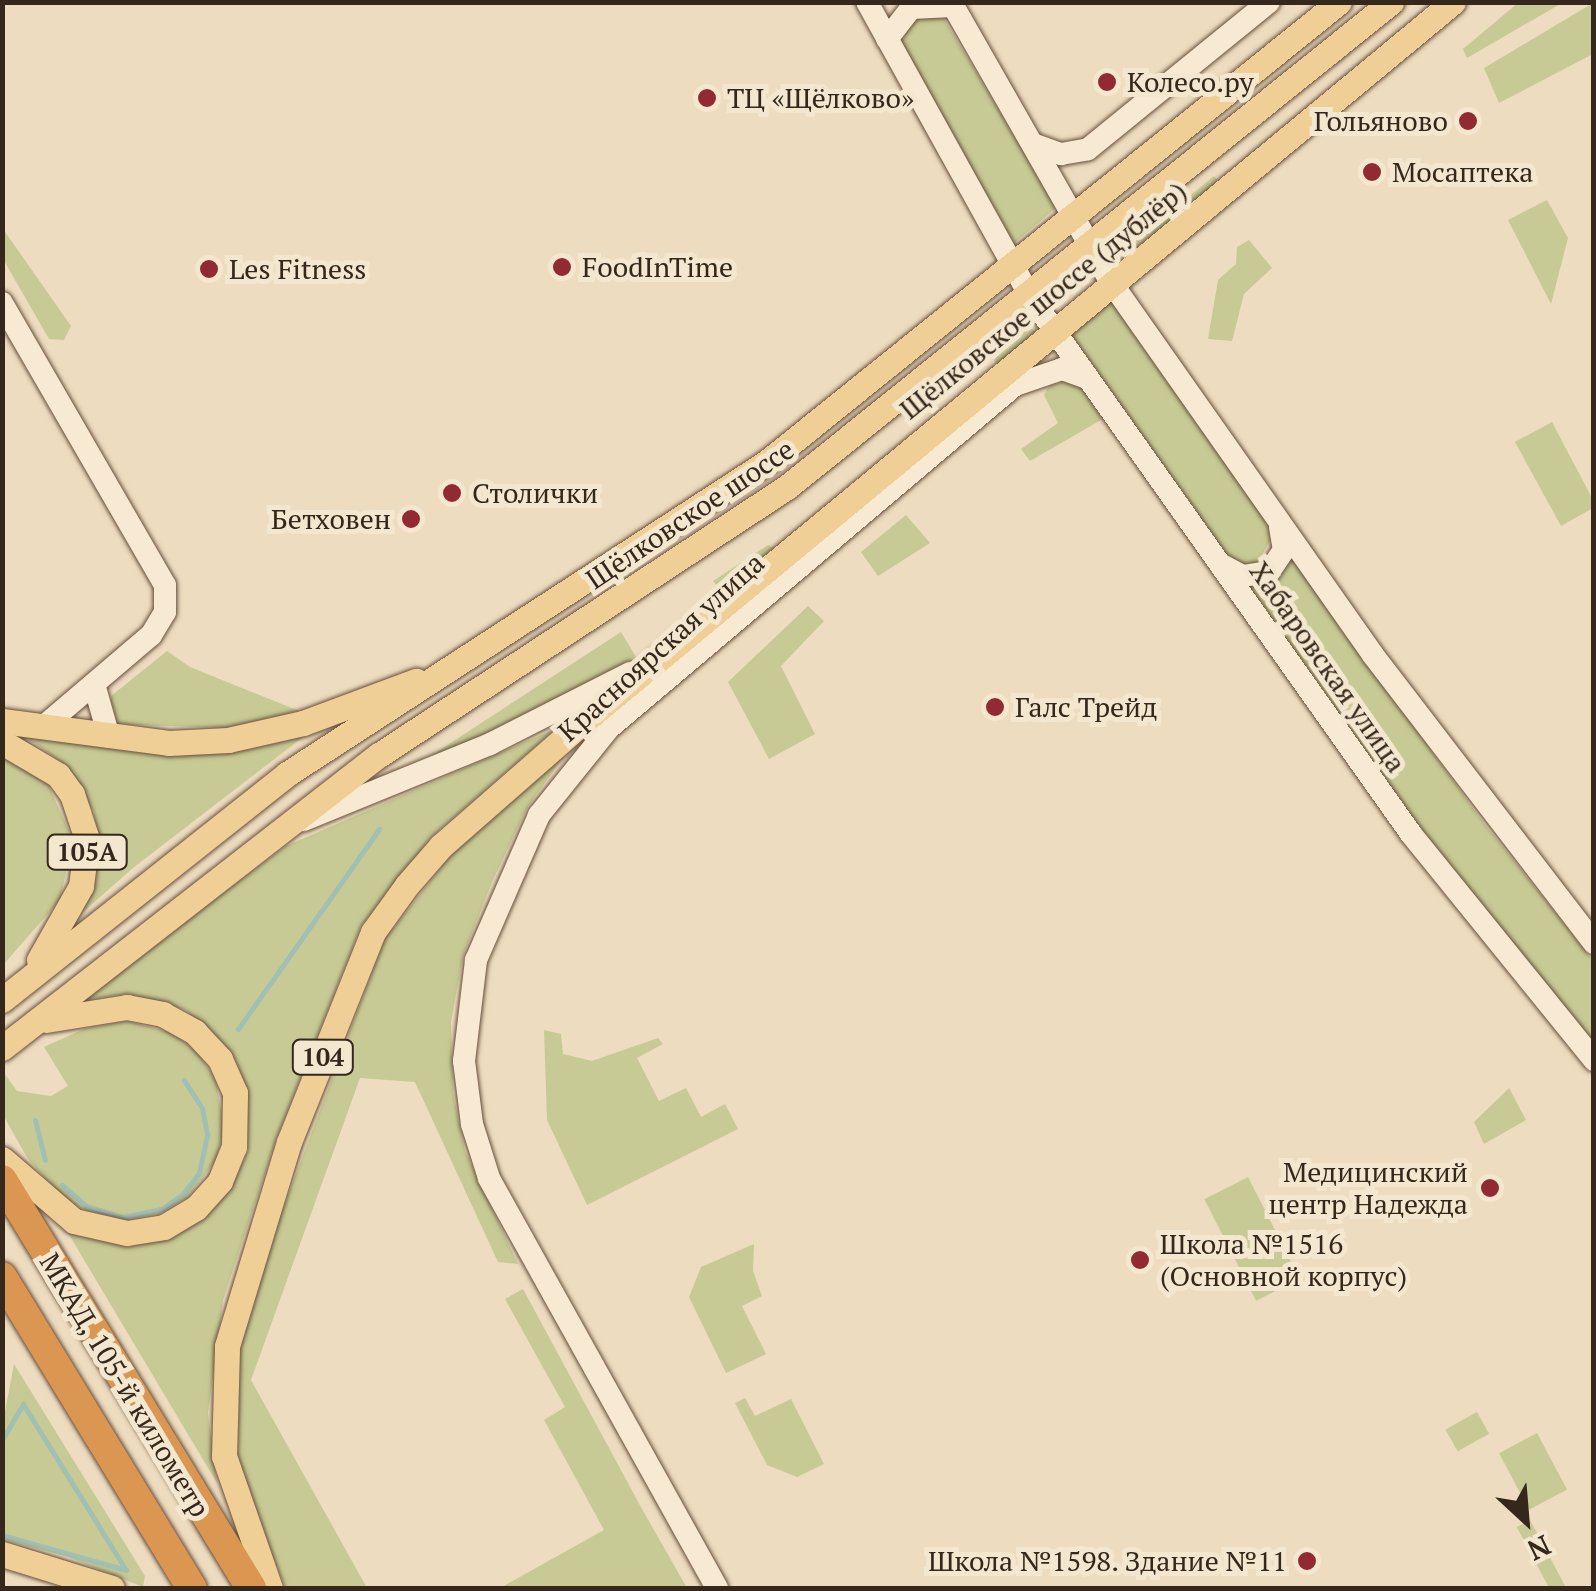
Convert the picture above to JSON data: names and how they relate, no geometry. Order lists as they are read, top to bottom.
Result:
{
  "streets": {
    "highway": ["МКАД, 105-й километр"],
    "main road": [
      "Щёлковское шоссе (дублёр)",
      "Щёлковское шоссе",
      "Красноярская улица",
      "Хабаровская улица",
      "105A",
      "104"
    ]
  },
  "crossings": [
    ["Щёлковское шоссе (дублёр)", "Хабаровская улица"],
    ["Щёлковское шоссе (дублёр)", "104"],
    ["Щёлковское шоссе", "Хабаровская улица"],
    ["Щёлковское шоссе", "105A"],
    ["Красноярская улица", "Хабаровская улица"]
  ],
  "places": [
    "Колесо.ру",
    "ТЦ «Щёлково»",
    "Гольяново",
    "Мосаптека",
    "FoodInTime",
    "Les Fitness",
    "Столички",
    "Бетховен",
    "Галс Трейд",
    "Медицинский центр Надежда",
    "Школа №1516 (Основной корпус)",
    "Школа №1598. Здание №11"
  ],
  "north": "bottom right"
}
